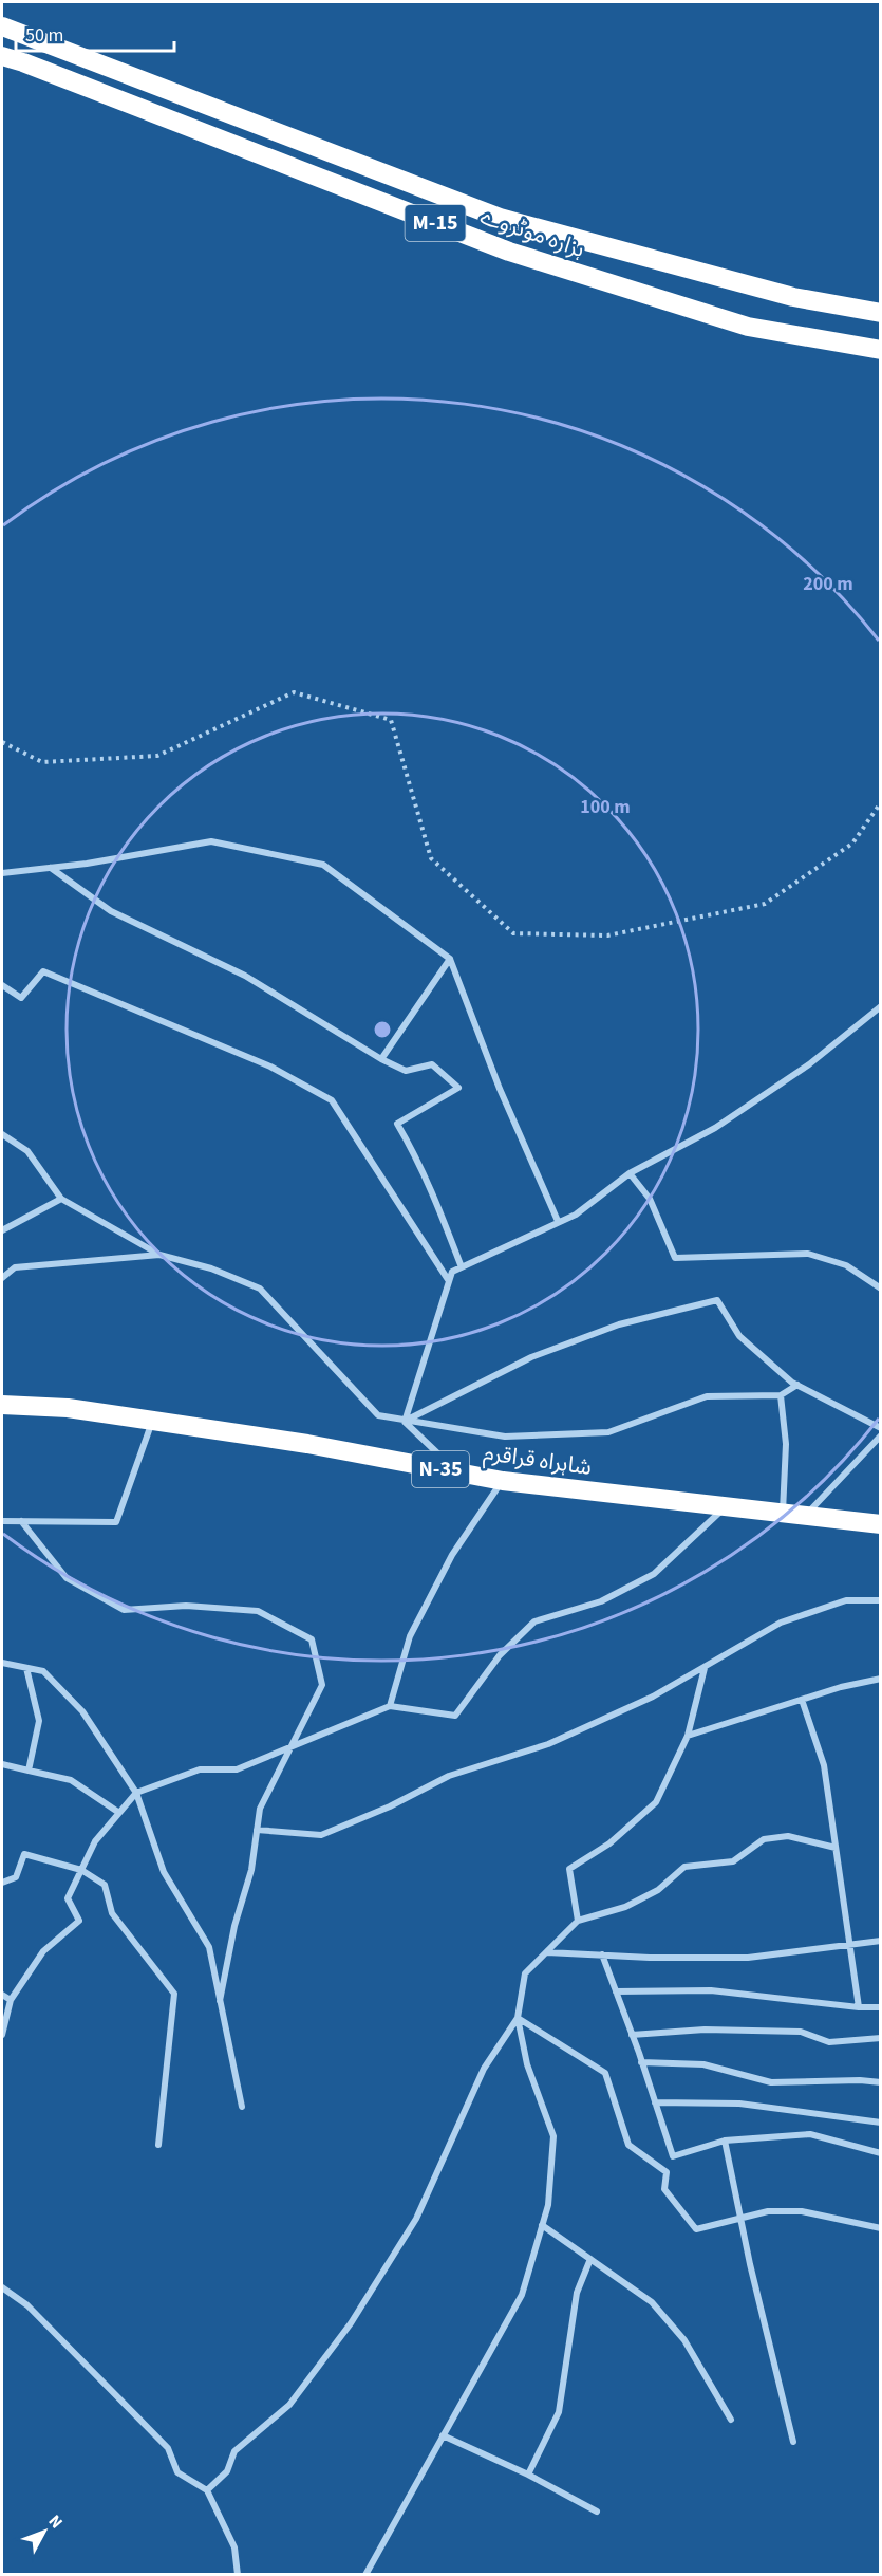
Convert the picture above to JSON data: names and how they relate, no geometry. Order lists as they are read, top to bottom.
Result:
{
  "streets": {
    "highway": [
      "M-15",
      "ہزارہ موٹروے",
      "شاہراہ قراقرم",
      "N-35"
    ]
  },
  "scale_bar": "50 m",
  "north": "top right",
  "rings": ["200 m", "100 m"]
}
